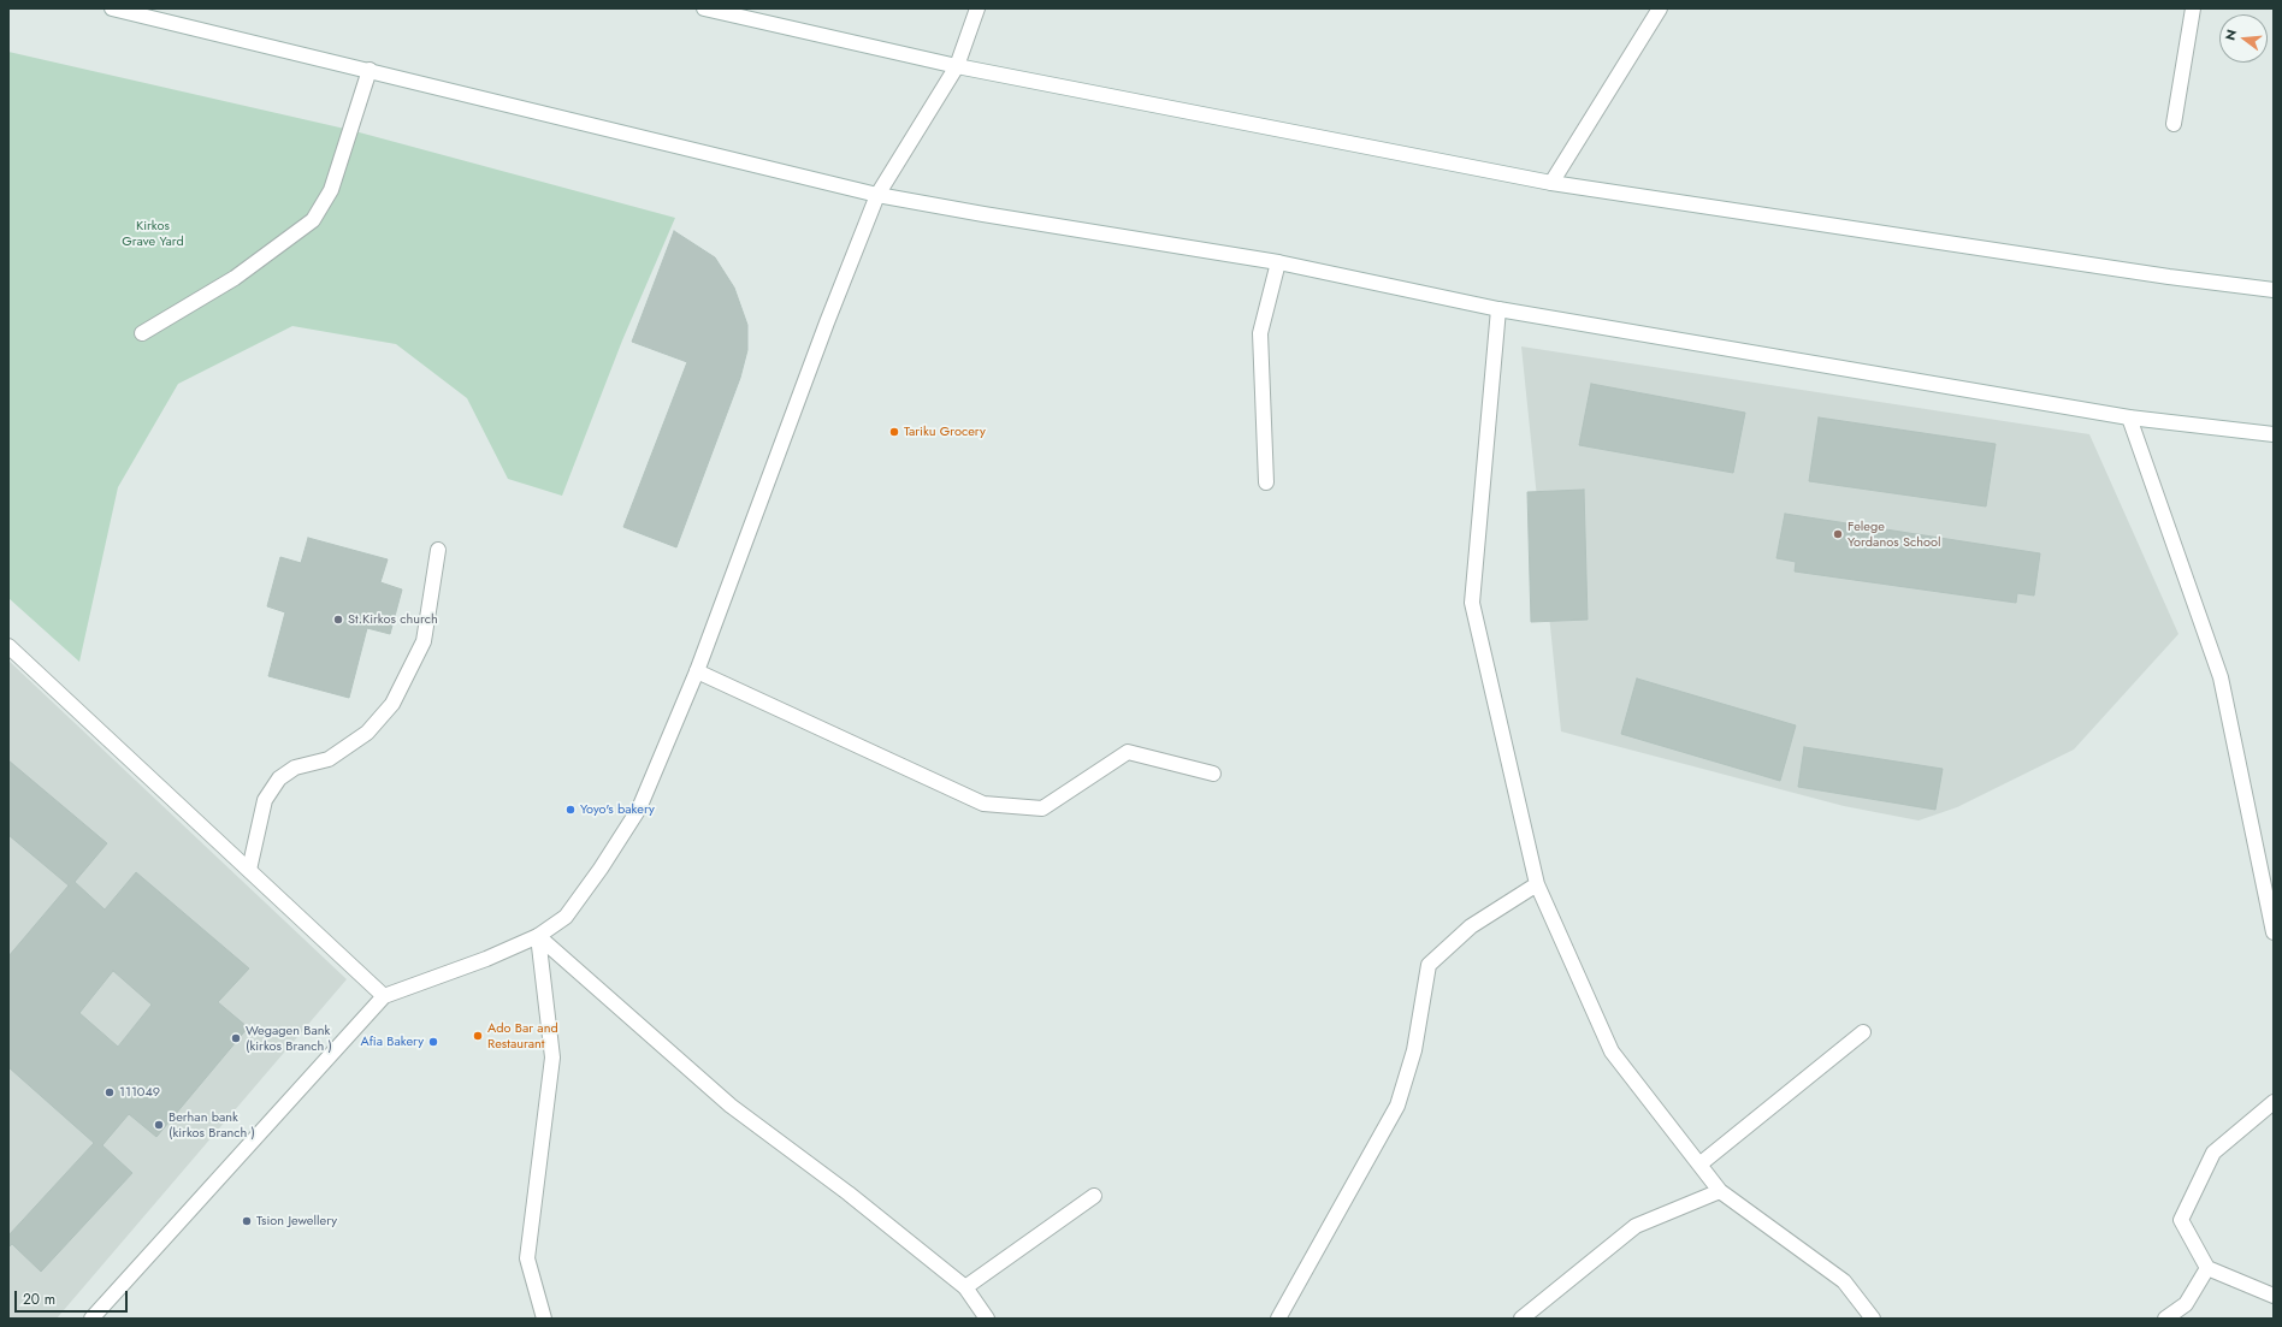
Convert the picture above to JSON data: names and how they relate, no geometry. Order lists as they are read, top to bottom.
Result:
{
  "parks": ["Kirkos Grave Yard"],
  "places": [
    "Tariku Grocery",
    "Felege Yordanos School",
    "St.Kirkos church",
    "Yoyo's bakery",
    "Ado Bar and Restaurant",
    "Wegagen Bank (kirkos Branch )",
    "Afia Bakery",
    "111049",
    "Berhan bank (kirkos Branch )",
    "Tsion Jewellery"
  ],
  "scale_bar": "20 m",
  "north": "left"
}
